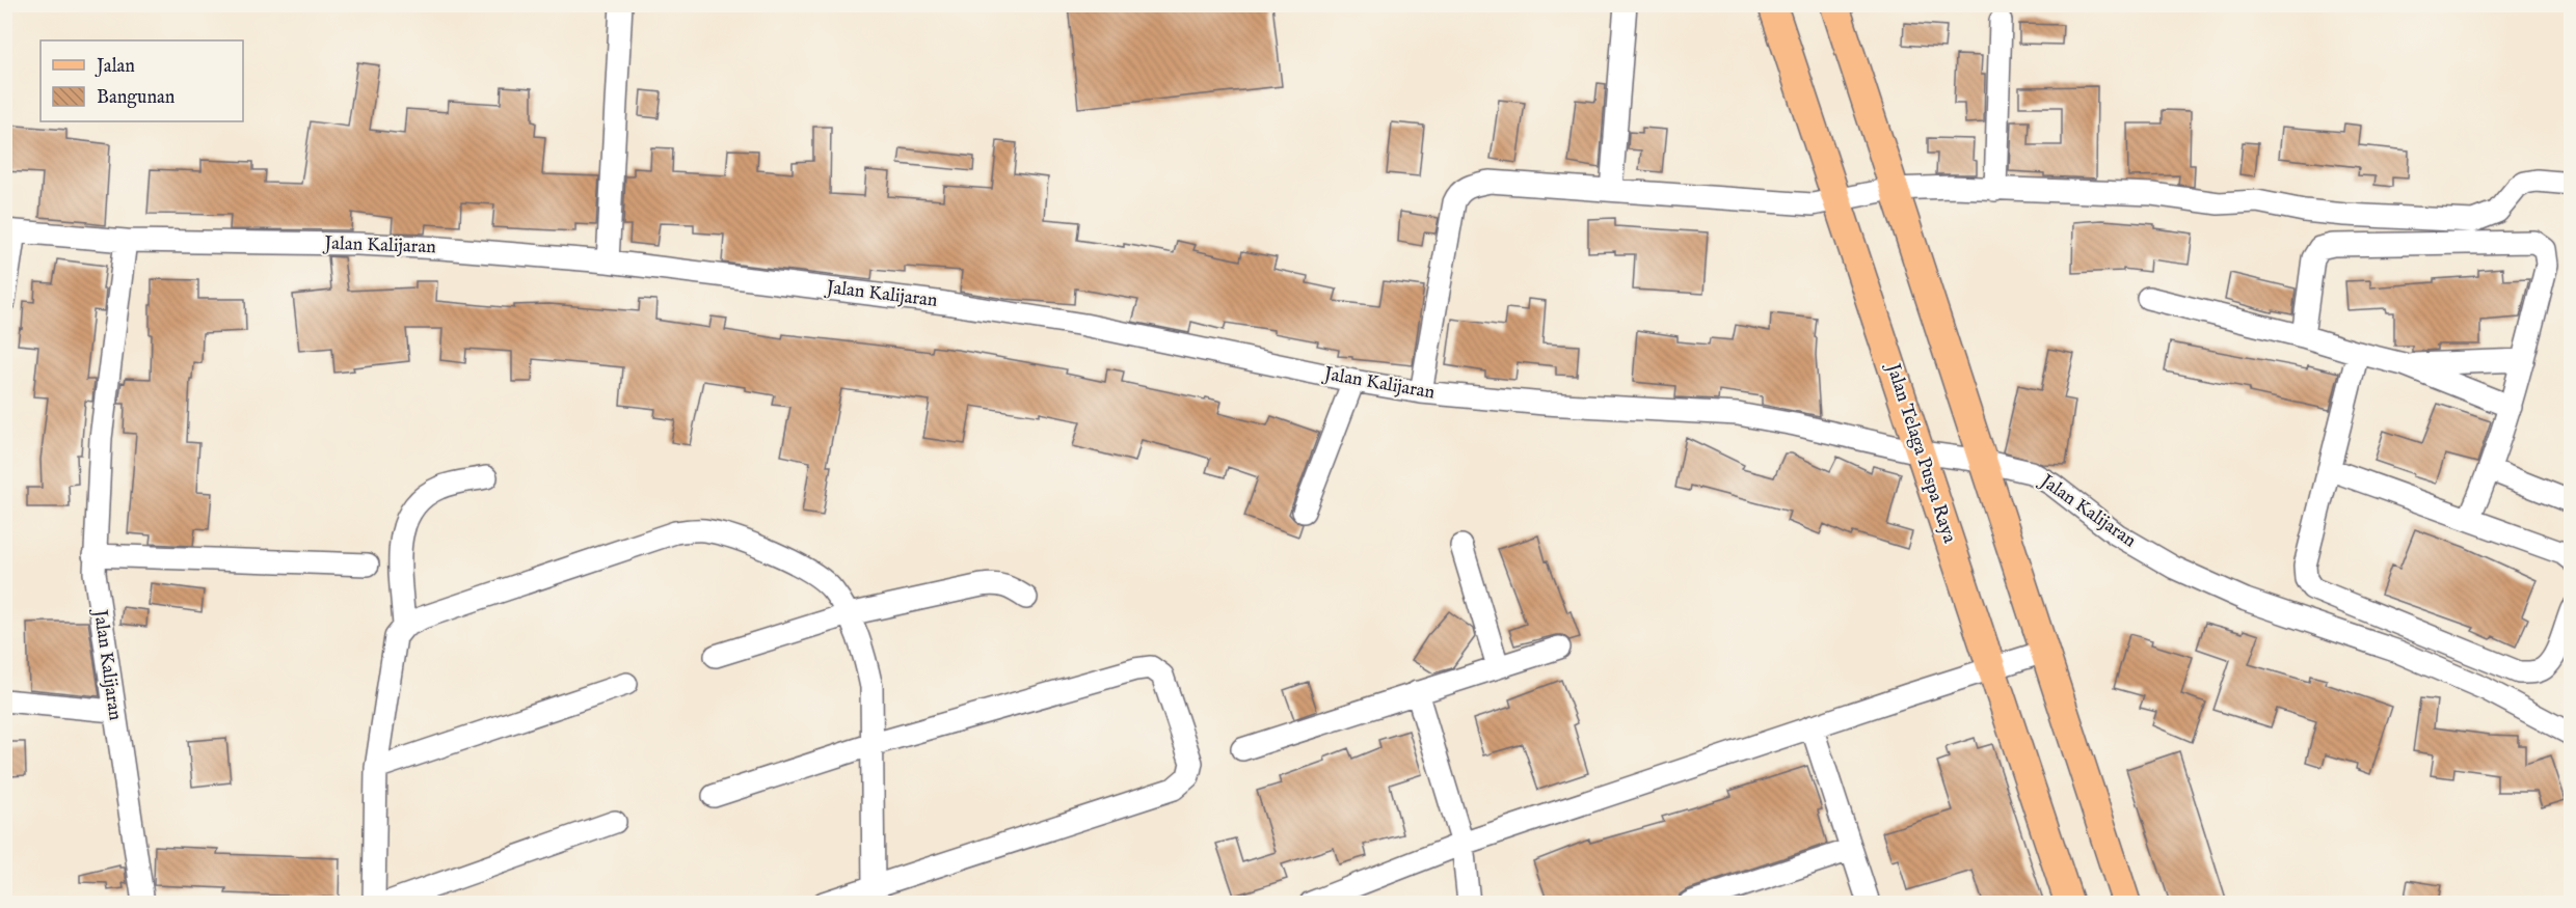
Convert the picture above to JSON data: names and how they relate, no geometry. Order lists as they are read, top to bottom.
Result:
{
  "streets": {
    "main road": ["Jalan Telaga Puspa Raya"],
    "street": ["Jalan Kalijaran"]
  },
  "crossings": [
    ["Jalan Kalijaran", "Jalan Telaga Puspa Raya"]
  ],
  "legend": ["Jalan", "Bangunan"]
}
